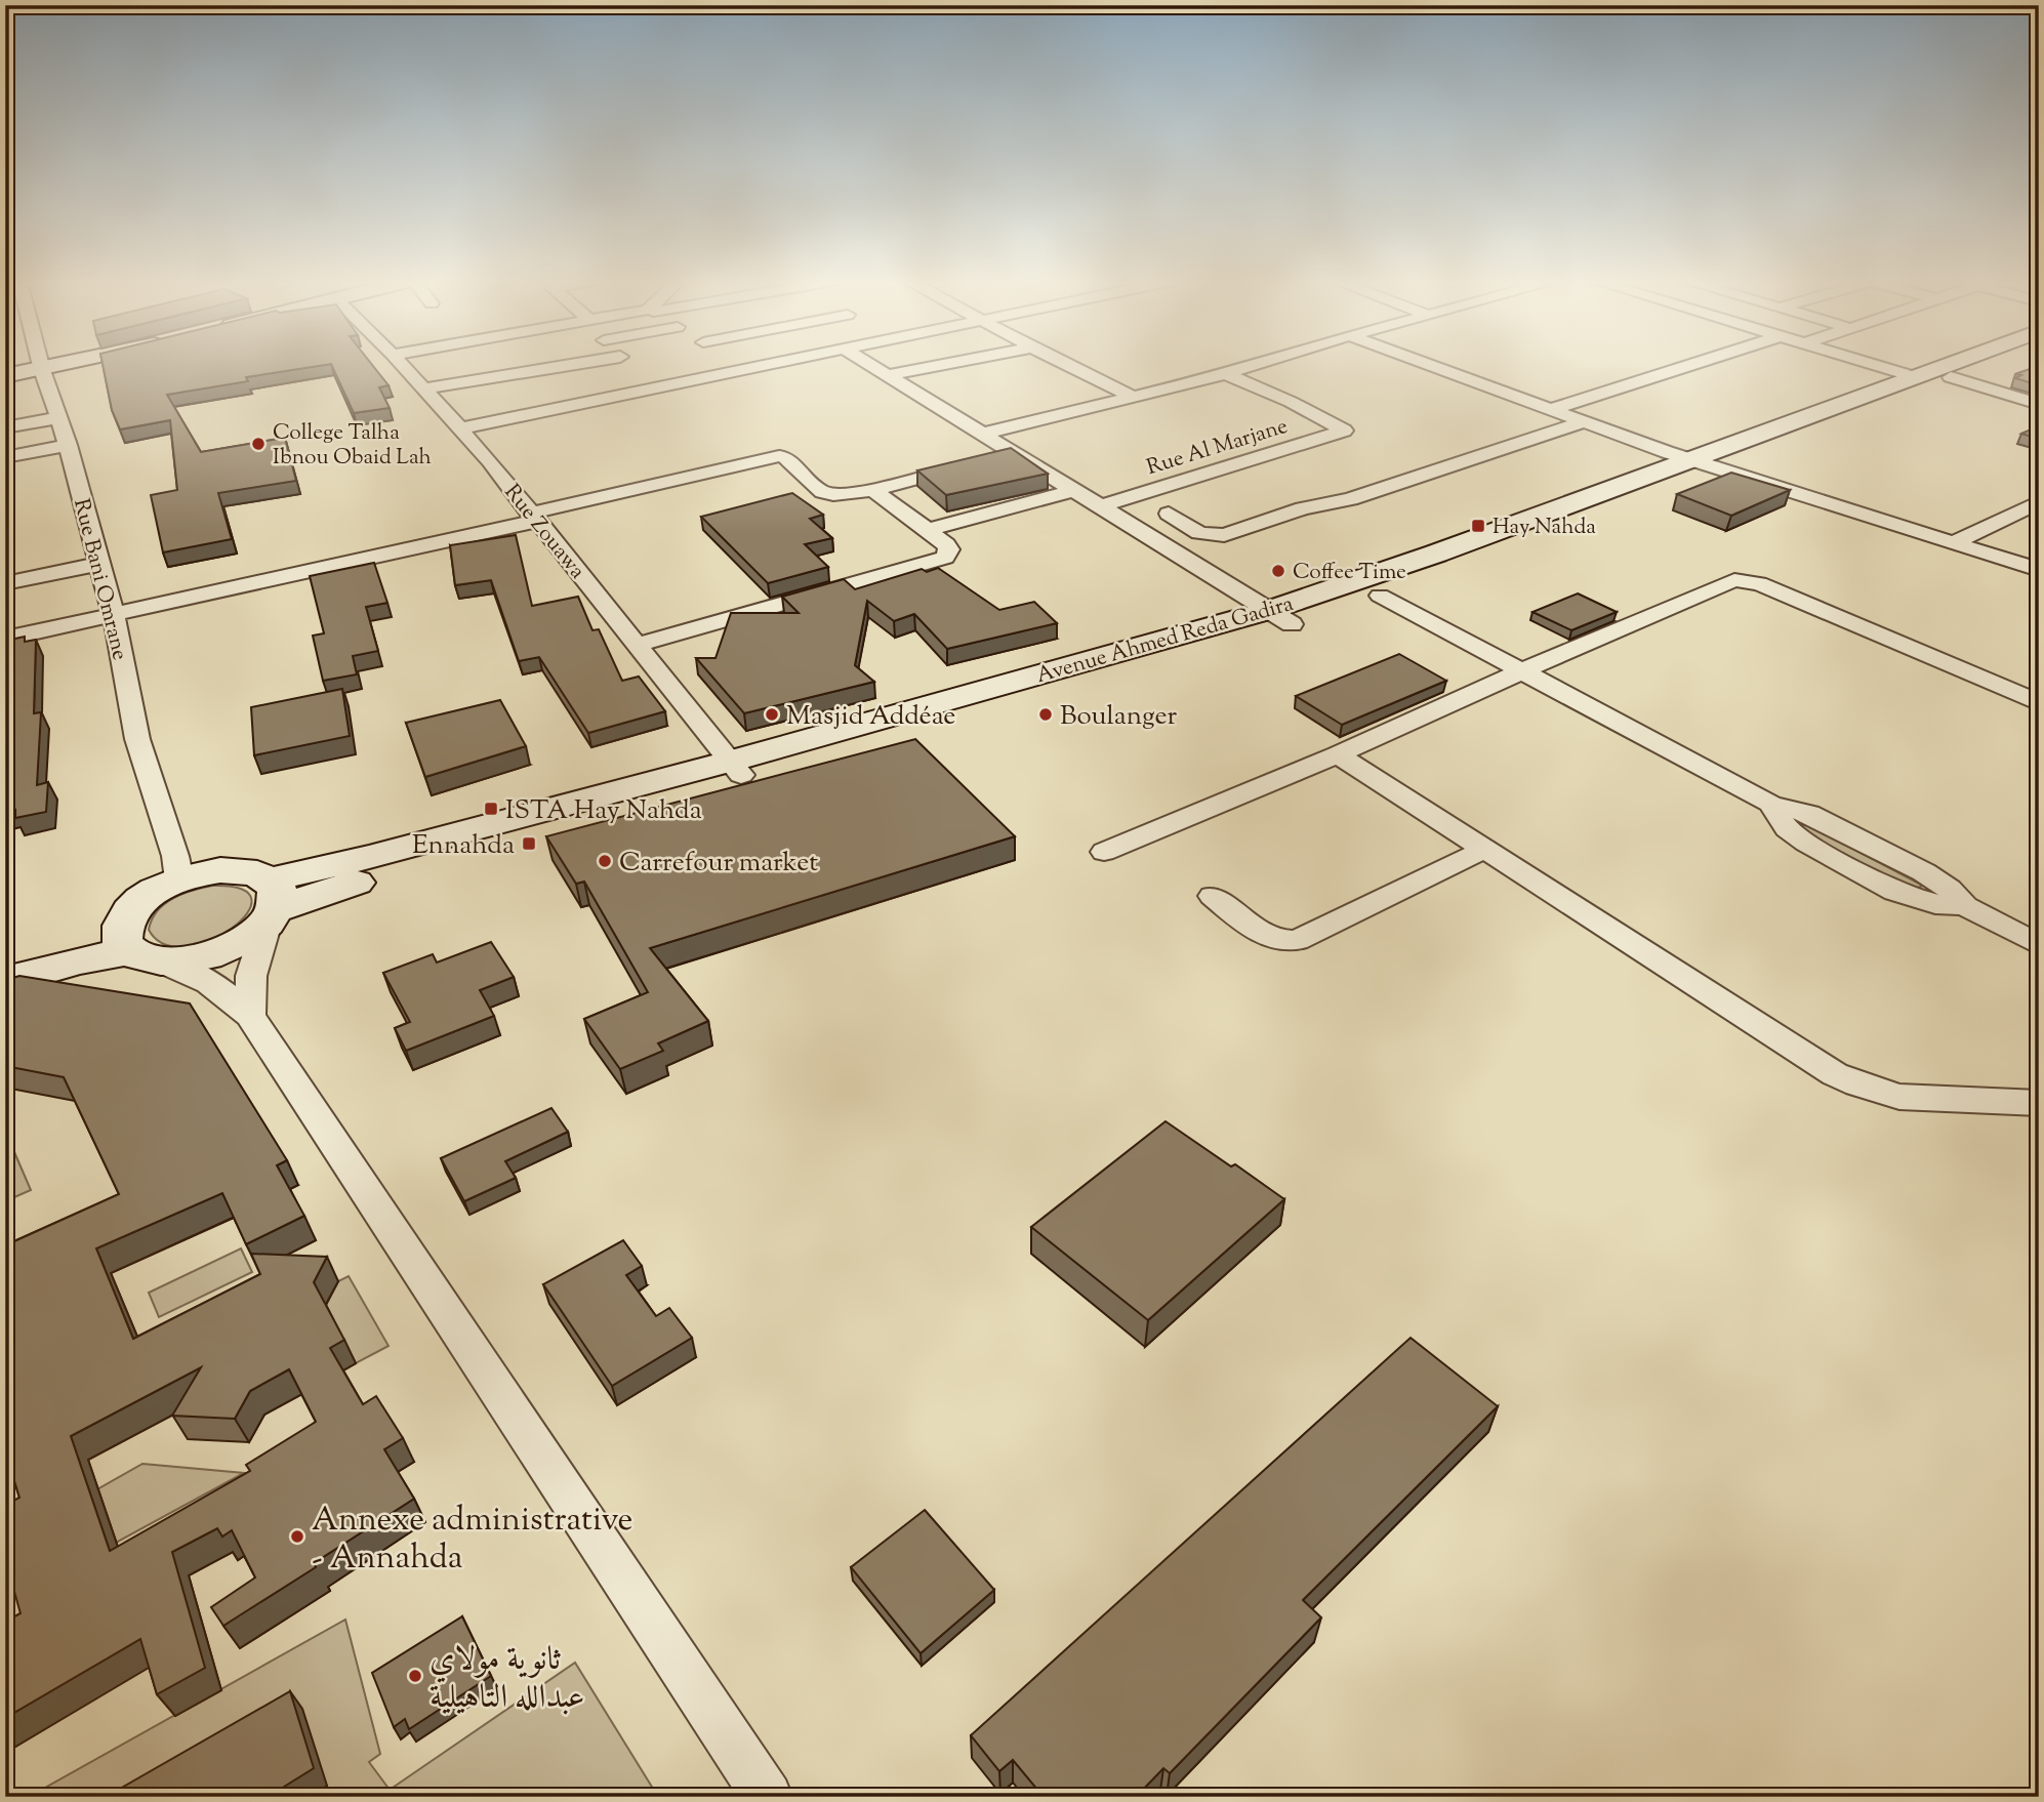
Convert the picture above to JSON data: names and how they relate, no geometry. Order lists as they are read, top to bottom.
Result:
{
  "streets": {
    "main road": ["Avenue Ahmed Reda Gadira"],
    "street": ["Rue Al Marjane", "Rue Zouawa", "Rue Bani Omrane"]
  },
  "crossings": [
    ["Rue Zouawa", "Avenue Ahmed Reda Gadira"]
  ],
  "places": {
    "other": [
      "College Talha Ibnou Obaid Lah",
      "Coffee Time",
      "Masjid Addéae",
      "Boulanger",
      "Carrefour market",
      "Annexe administrative - Annahda",
      "ثانوية مولاي عبدالله التاهيلية"
    ],
    "transit": ["Hay Nahda", "ISTA Hay Nahda", "Ennahda"]
  }
}
